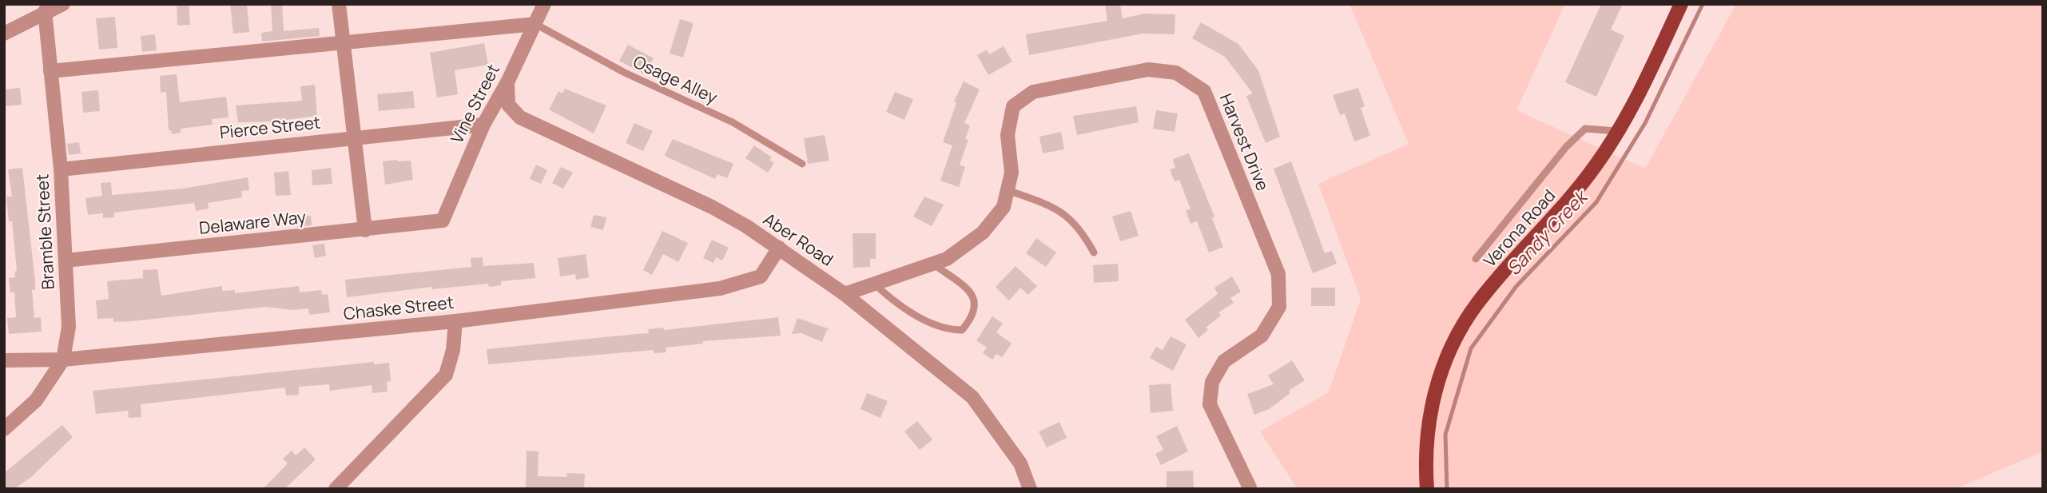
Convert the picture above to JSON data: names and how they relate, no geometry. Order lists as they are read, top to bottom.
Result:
{
  "streets": {
    "main road": ["Verona Road"],
    "street": [
      "Vine Street",
      "Pierce Street",
      "Harvest Drive",
      "Delaware Way",
      "Bramble Street",
      "Aber Road",
      "Chaske Street"
    ],
    "lane": ["Osage Alley"]
  },
  "crossings": [
    ["Osage Alley", "Vine Street"],
    ["Vine Street", "Pierce Street"],
    ["Vine Street", "Delaware Way"],
    ["Vine Street", "Aber Road"],
    ["Pierce Street", "Bramble Street"],
    ["Harvest Drive", "Aber Road"],
    ["Delaware Way", "Bramble Street"],
    ["Bramble Street", "Chaske Street"],
    ["Aber Road", "Chaske Street"]
  ],
  "water": ["Sandy Creek"]
}
